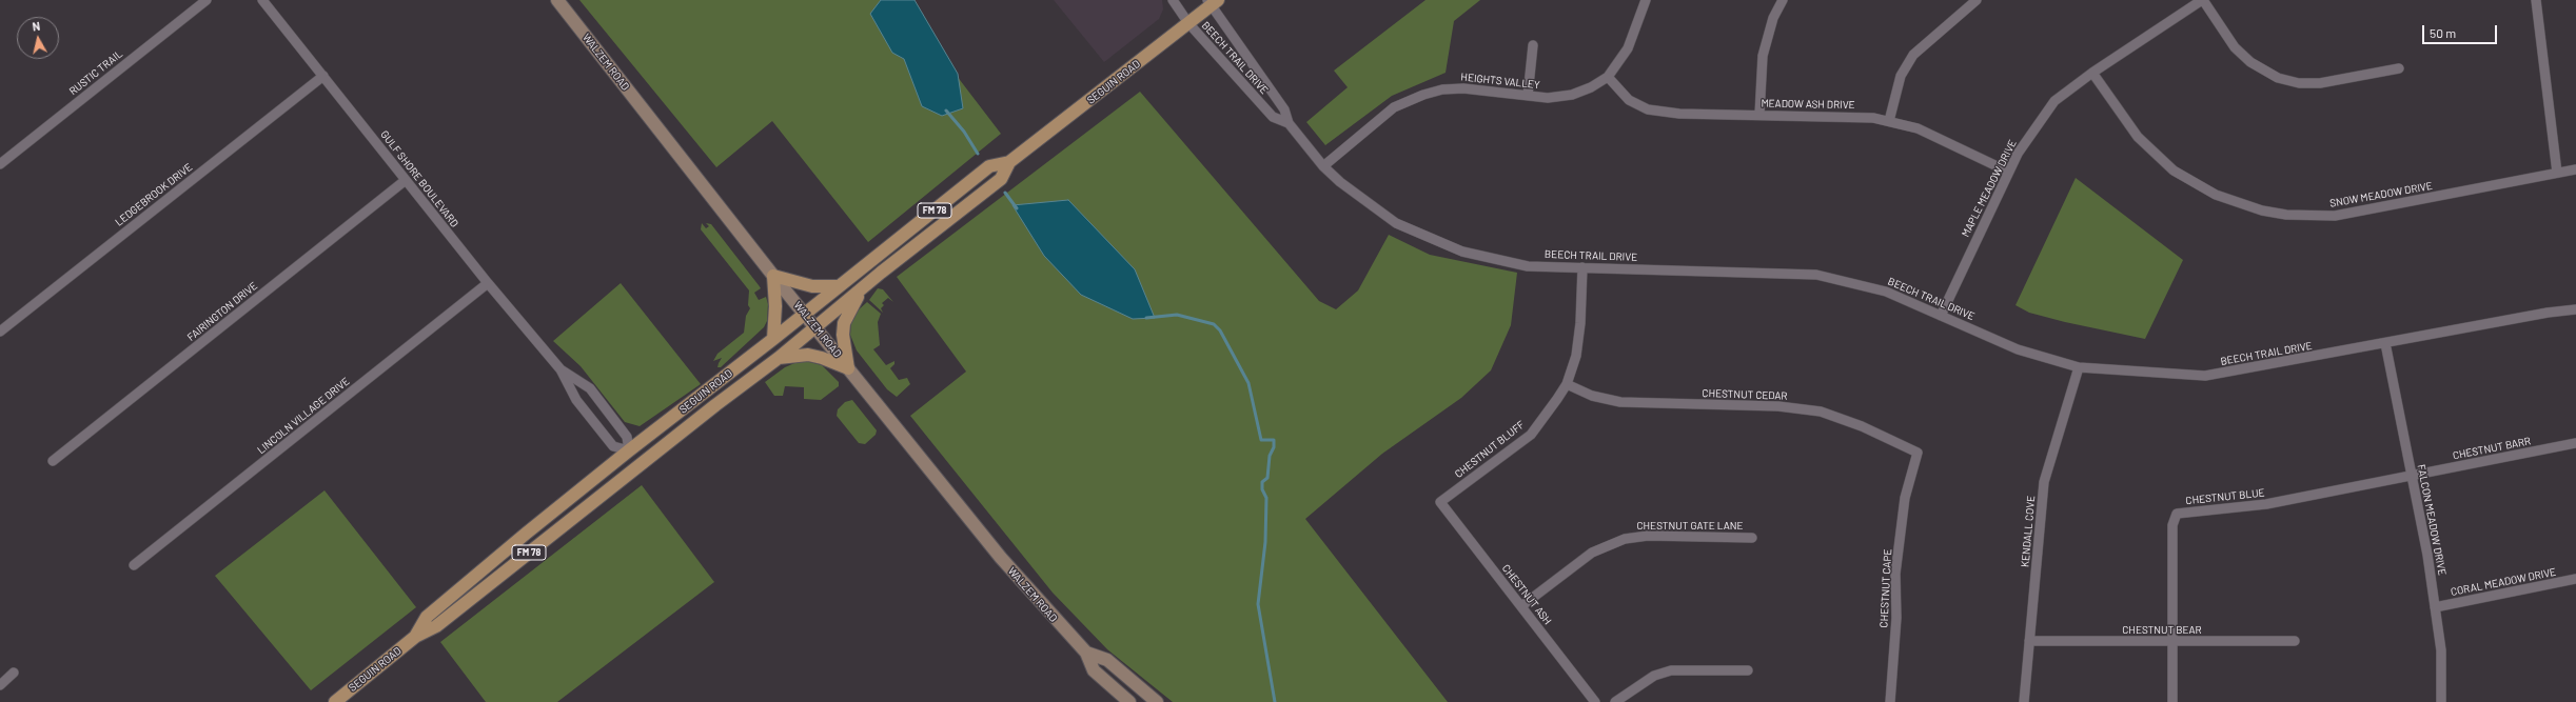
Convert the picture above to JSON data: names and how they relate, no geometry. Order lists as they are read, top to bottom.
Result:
{
  "streets": {
    "main road": ["SEGUIN ROAD", "FM 78"],
    "street": [
      "BEECH TRAIL DRIVE",
      "WALZEM ROAD",
      "RUSTIC TRAIL",
      "HEIGHTS VALLEY",
      "MEADOW ASH DRIVE",
      "GULF SHORE BOULEVARD",
      "MAPLE MEADOW DRIVE",
      "LEDGEBROOK DRIVE",
      "SNOW MEADOW DRIVE",
      "FAIRINGTON DRIVE",
      "CHESTNUT CEDAR",
      "LINCOLN VILLAGE DRIVE",
      "CHESTNUT BARR",
      "CHESTNUT BLUFF",
      "CHESTNUT BLUE",
      "FALCON MEADOW DRIVE",
      "CHESTNUT GATE LANE",
      "KENDALL COVE",
      "CORAL MEADOW DRIVE",
      "CHESTNUT CAPE",
      "CHESTNUT ASH",
      "CHESTNUT BEAR"
    ]
  },
  "crossings": [
    ["BEECH TRAIL DRIVE", "HEIGHTS VALLEY"],
    ["BEECH TRAIL DRIVE", "SEGUIN ROAD"],
    ["BEECH TRAIL DRIVE", "MAPLE MEADOW DRIVE"],
    ["BEECH TRAIL DRIVE", "CHESTNUT BLUFF"],
    ["BEECH TRAIL DRIVE", "FALCON MEADOW DRIVE"],
    ["BEECH TRAIL DRIVE", "KENDALL COVE"],
    ["WALZEM ROAD", "SEGUIN ROAD"],
    ["HEIGHTS VALLEY", "MEADOW ASH DRIVE"],
    ["SEGUIN ROAD", "GULF SHORE BOULEVARD"],
    ["MEADOW ASH DRIVE", "MAPLE MEADOW DRIVE"],
    ["GULF SHORE BOULEVARD", "LEDGEBROOK DRIVE"],
    ["GULF SHORE BOULEVARD", "FAIRINGTON DRIVE"],
    ["GULF SHORE BOULEVARD", "LINCOLN VILLAGE DRIVE"],
    ["MAPLE MEADOW DRIVE", "SNOW MEADOW DRIVE"],
    ["CHESTNUT CEDAR", "CHESTNUT BLUFF"],
    ["CHESTNUT CEDAR", "CHESTNUT CAPE"],
    ["CHESTNUT BARR", "CHESTNUT BLUE"],
    ["CHESTNUT BARR", "FALCON MEADOW DRIVE"],
    ["CHESTNUT BLUFF", "CHESTNUT ASH"],
    ["CHESTNUT BLUE", "FALCON MEADOW DRIVE"],
    ["CHESTNUT BLUE", "CHESTNUT BEAR"],
    ["FALCON MEADOW DRIVE", "CORAL MEADOW DRIVE"],
    ["CHESTNUT GATE LANE", "CHESTNUT ASH"],
    ["KENDALL COVE", "CHESTNUT BEAR"]
  ],
  "scale_bar": "50 m",
  "north": "top"
}
